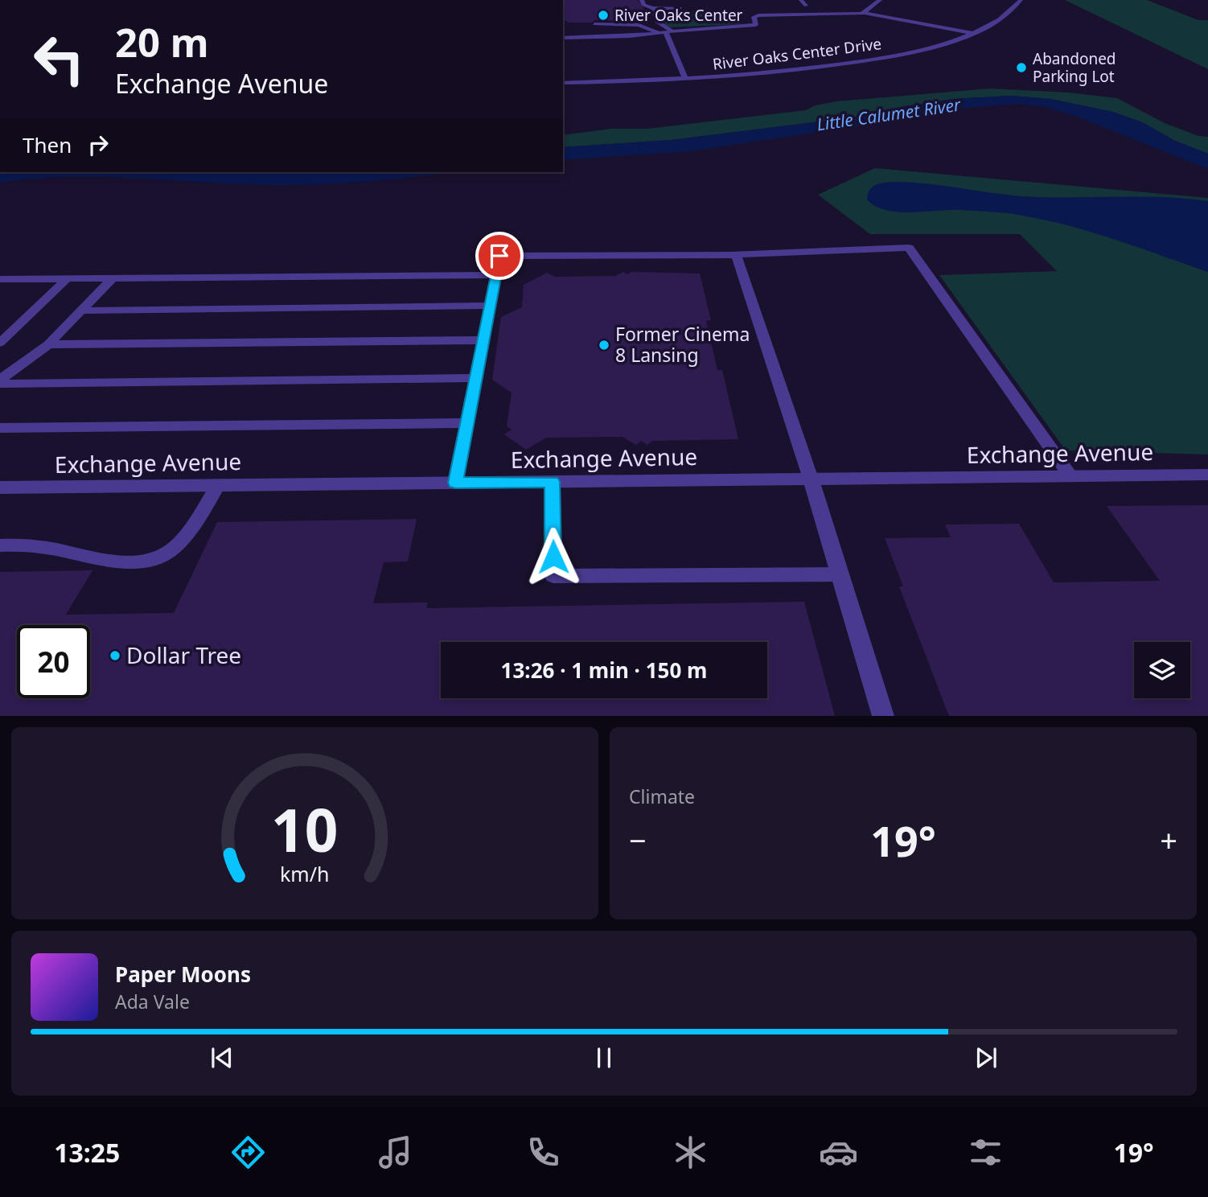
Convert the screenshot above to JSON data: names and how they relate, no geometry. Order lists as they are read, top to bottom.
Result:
{
  "streets": {
    "street": ["Exchange Avenue"],
    "lane": ["River Oaks Center Drive"]
  },
  "water": ["Little Calumet River"],
  "places": [
    "River Oaks Center",
    "Abandoned Parking Lot",
    "Former Cinema 8 Lansing",
    "Dollar Tree"
  ],
  "page": {
    "turn": ["20 m", "Exchange Avenue"],
    "then": "Then",
    "limit": "20",
    "trip": "13:26 · 1 min · 150 m",
    "tile": "Climate",
    "heat": ["−", "19°", "+"],
    "song": ["Paper Moons", "Ada Vale"],
    "tabs": ["13:25", "19°"],
    "gauge": ["10", "km/h"]
  }
}
